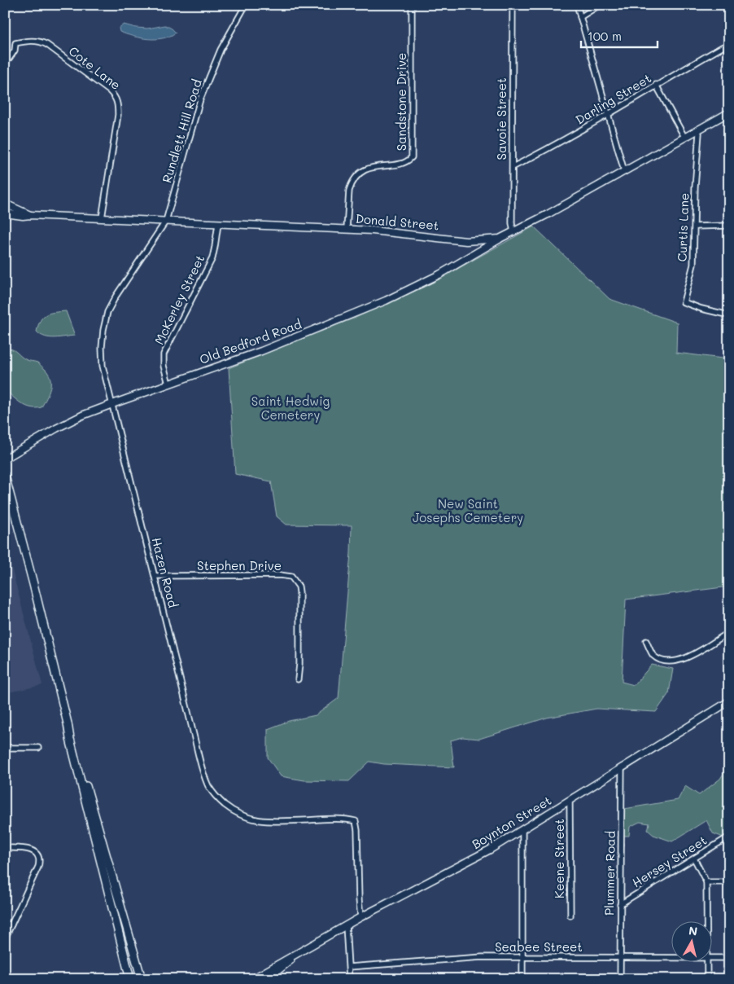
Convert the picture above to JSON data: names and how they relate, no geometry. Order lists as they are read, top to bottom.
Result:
{
  "streets": {
    "street": [
      "Cote Lane",
      "Darling Street",
      "Sandstone Drive",
      "Savoie Street",
      "Rundlett Hill Road",
      "Donald Street",
      "Curtis Lane",
      "McKerley Street",
      "Old Bedford Road",
      "Stephen Drive",
      "Hazen Road",
      "Boynton Street",
      "Keene Street",
      "Hersey Street",
      "Plummer Road",
      "Seabee Street"
    ]
  },
  "crossings": [
    ["Cote Lane", "Donald Street"],
    ["Darling Street", "Savoie Street"],
    ["Sandstone Drive", "Donald Street"],
    ["Savoie Street", "Donald Street"],
    ["Rundlett Hill Road", "Donald Street"],
    ["Rundlett Hill Road", "Hazen Road"],
    ["Donald Street", "Curtis Lane"],
    ["Donald Street", "McKerley Street"],
    ["Donald Street", "Old Bedford Road"],
    ["Donald Street", "Hazen Road"],
    ["McKerley Street", "Old Bedford Road"],
    ["Old Bedford Road", "Hazen Road"],
    ["Stephen Drive", "Hazen Road"],
    ["Hazen Road", "Boynton Street"],
    ["Boynton Street", "Keene Street"],
    ["Boynton Street", "Plummer Road"],
    ["Hersey Street", "Plummer Road"],
    ["Plummer Road", "Seabee Street"]
  ],
  "parks": ["Saint Hedwig Cemetery", "New Saint Josephs Cemetery"],
  "scale_bar": "100 m",
  "north": "top"
}
